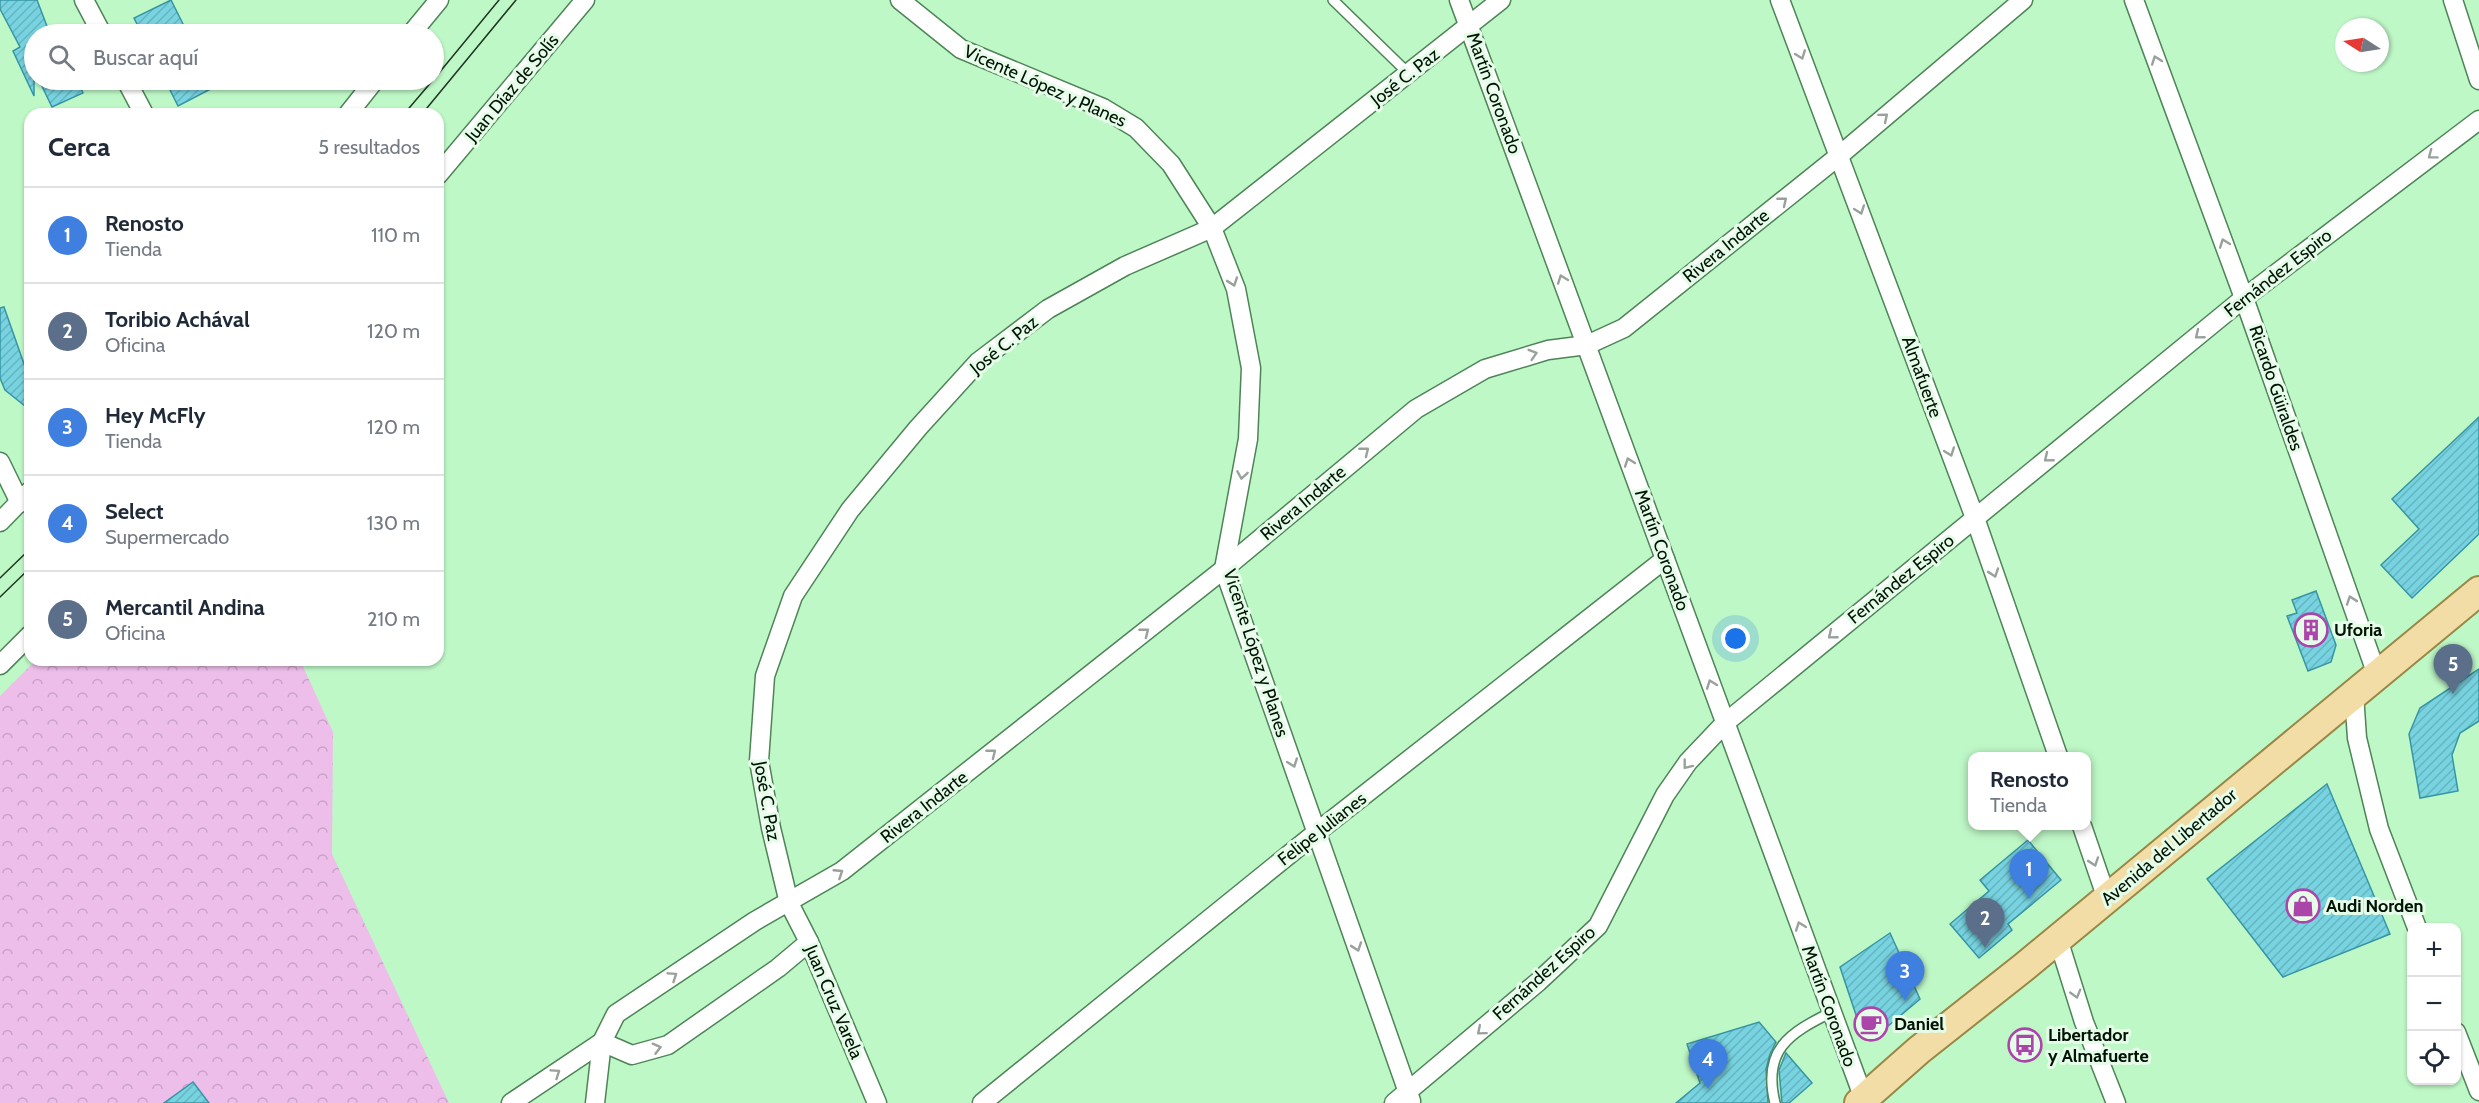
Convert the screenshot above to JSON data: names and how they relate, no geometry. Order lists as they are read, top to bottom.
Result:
{
  "streets": {
    "main road": ["Avenida del Libertador"],
    "street": [
      "José C. Paz",
      "Vicente López y Planes",
      "Juan Díaz de Solís",
      "Martín Coronado",
      "Rivera Indarte",
      "Fernández Espiro",
      "Almafuerte",
      "Ricardo Güiraldes",
      "Felipe Julianes",
      "Juan Cruz Varela"
    ]
  },
  "crossings": [
    ["José C. Paz", "Vicente López y Planes"],
    ["José C. Paz", "Martín Coronado"],
    ["José C. Paz", "Rivera Indarte"],
    ["José C. Paz", "Juan Cruz Varela"],
    ["Vicente López y Planes", "Rivera Indarte"],
    ["Vicente López y Planes", "Fernández Espiro"],
    ["Vicente López y Planes", "Felipe Julianes"],
    ["Martín Coronado", "Rivera Indarte"],
    ["Martín Coronado", "Fernández Espiro"],
    ["Martín Coronado", "Felipe Julianes"],
    ["Martín Coronado", "Avenida del Libertador"],
    ["Rivera Indarte", "Almafuerte"],
    ["Rivera Indarte", "Juan Cruz Varela"],
    ["Fernández Espiro", "Almafuerte"],
    ["Fernández Espiro", "Ricardo Güiraldes"],
    ["Ricardo Güiraldes", "Avenida del Libertador"]
  ],
  "one_way": [
    "Vicente López y Planes",
    "Martín Coronado",
    "Rivera Indarte",
    "Fernández Espiro",
    "Almafuerte",
    "Ricardo Güiraldes"
  ],
  "places": {
    "building": ["Uforia"],
    "shop": ["Audi Norden"],
    "cafe": ["Daniel"],
    "bus stop": ["Libertador y Almafuerte"]
  },
  "north": "left",
  "page": {
    "search": "Buscar aquí",
    "heading": ["Cerca", "5 resultados"],
    "list": [
      {
        "mark": "1",
        "name": "Renosto",
        "note": "Tienda",
        "value": "110 m"
      },
      {
        "mark": "2",
        "name": "Toribio Achával",
        "note": "Oficina",
        "value": "120 m"
      },
      {
        "mark": "3",
        "name": "Hey McFly",
        "note": "Tienda",
        "value": "120 m"
      },
      {
        "mark": "4",
        "name": "Select",
        "note": "Supermercado",
        "value": "130 m"
      },
      {
        "mark": "5",
        "name": "Mercantil Andina",
        "note": "Oficina",
        "value": "210 m"
      }
    ],
    "pins": [
      "5",
      "1",
      "2",
      "3",
      "4"
    ],
    "popup": ["Renosto", "Tienda"],
    "map_buttons": ["+", "−"]
  }
}
